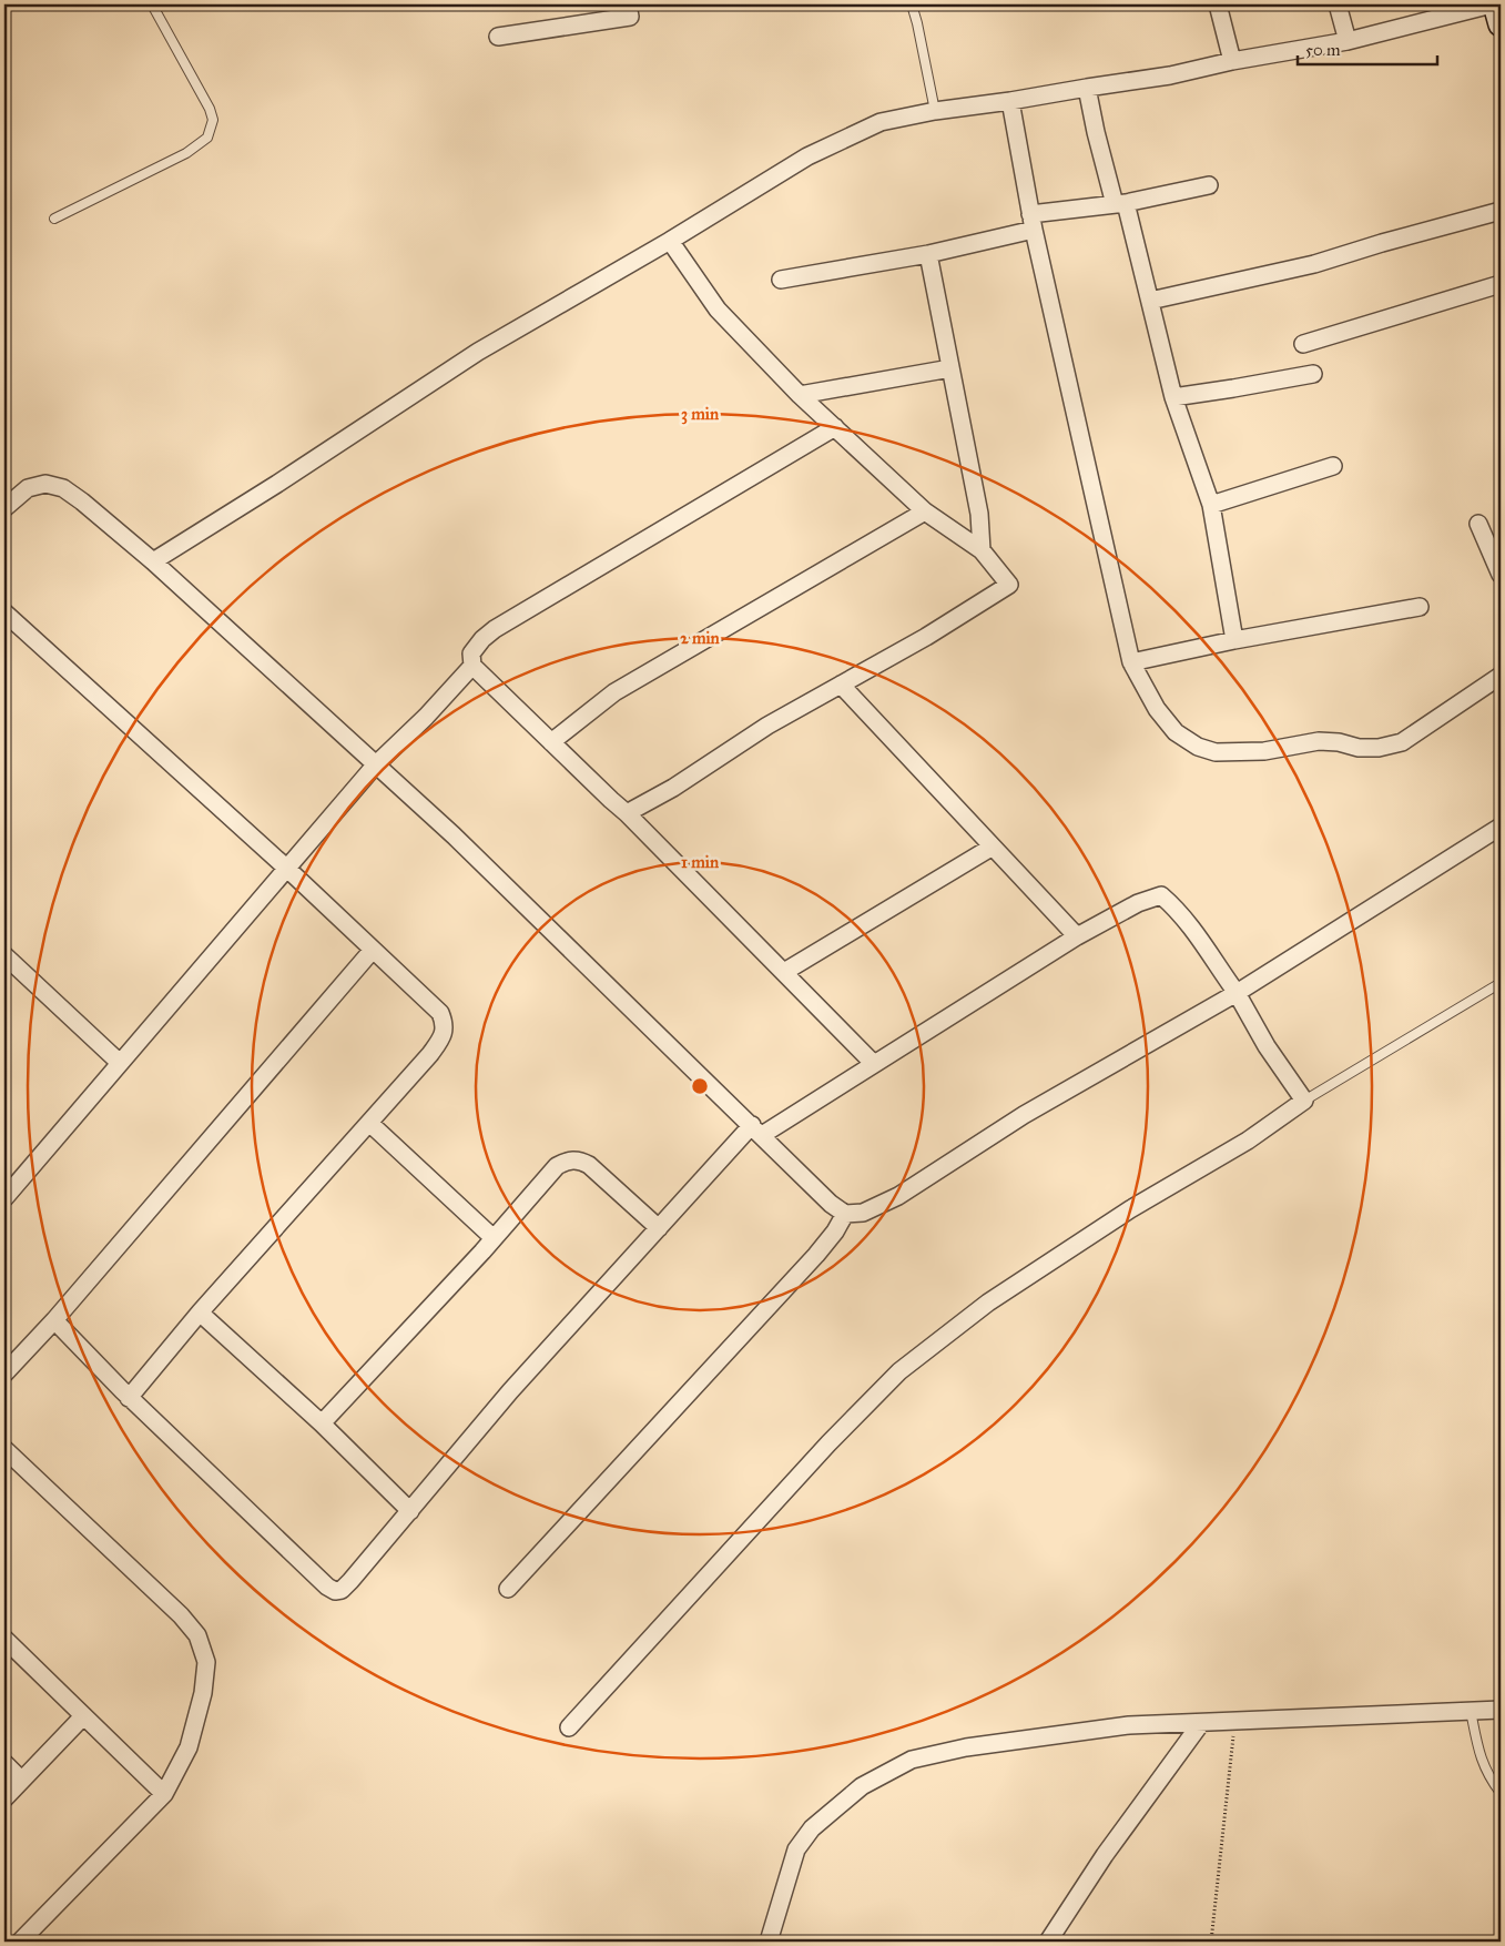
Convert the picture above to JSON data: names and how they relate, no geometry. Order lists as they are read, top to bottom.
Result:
{
  "scale_bar": "50 m",
  "rings": ["3 min", "2 min", "1 min"]
}
